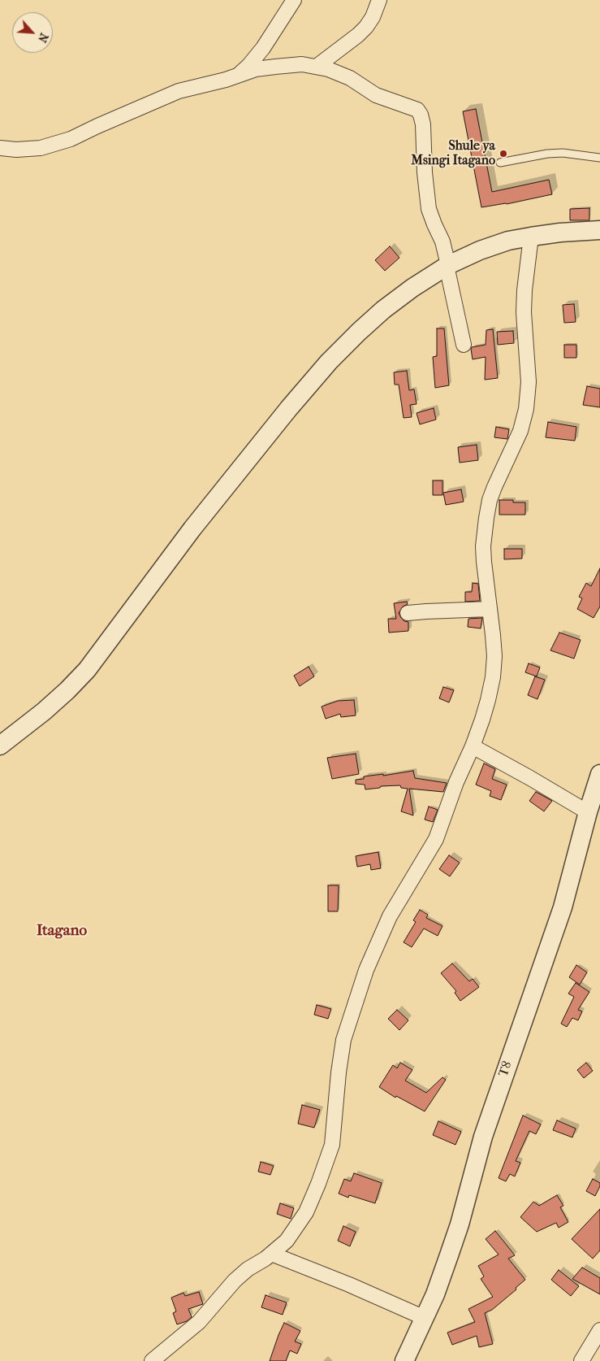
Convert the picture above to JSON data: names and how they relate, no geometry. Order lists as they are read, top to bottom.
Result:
{
  "streets": {
    "street": ["T8"]
  },
  "districts": ["Itagano"],
  "places": ["Shule ya Msingi Itagano"],
  "north": "bottom right"
}
